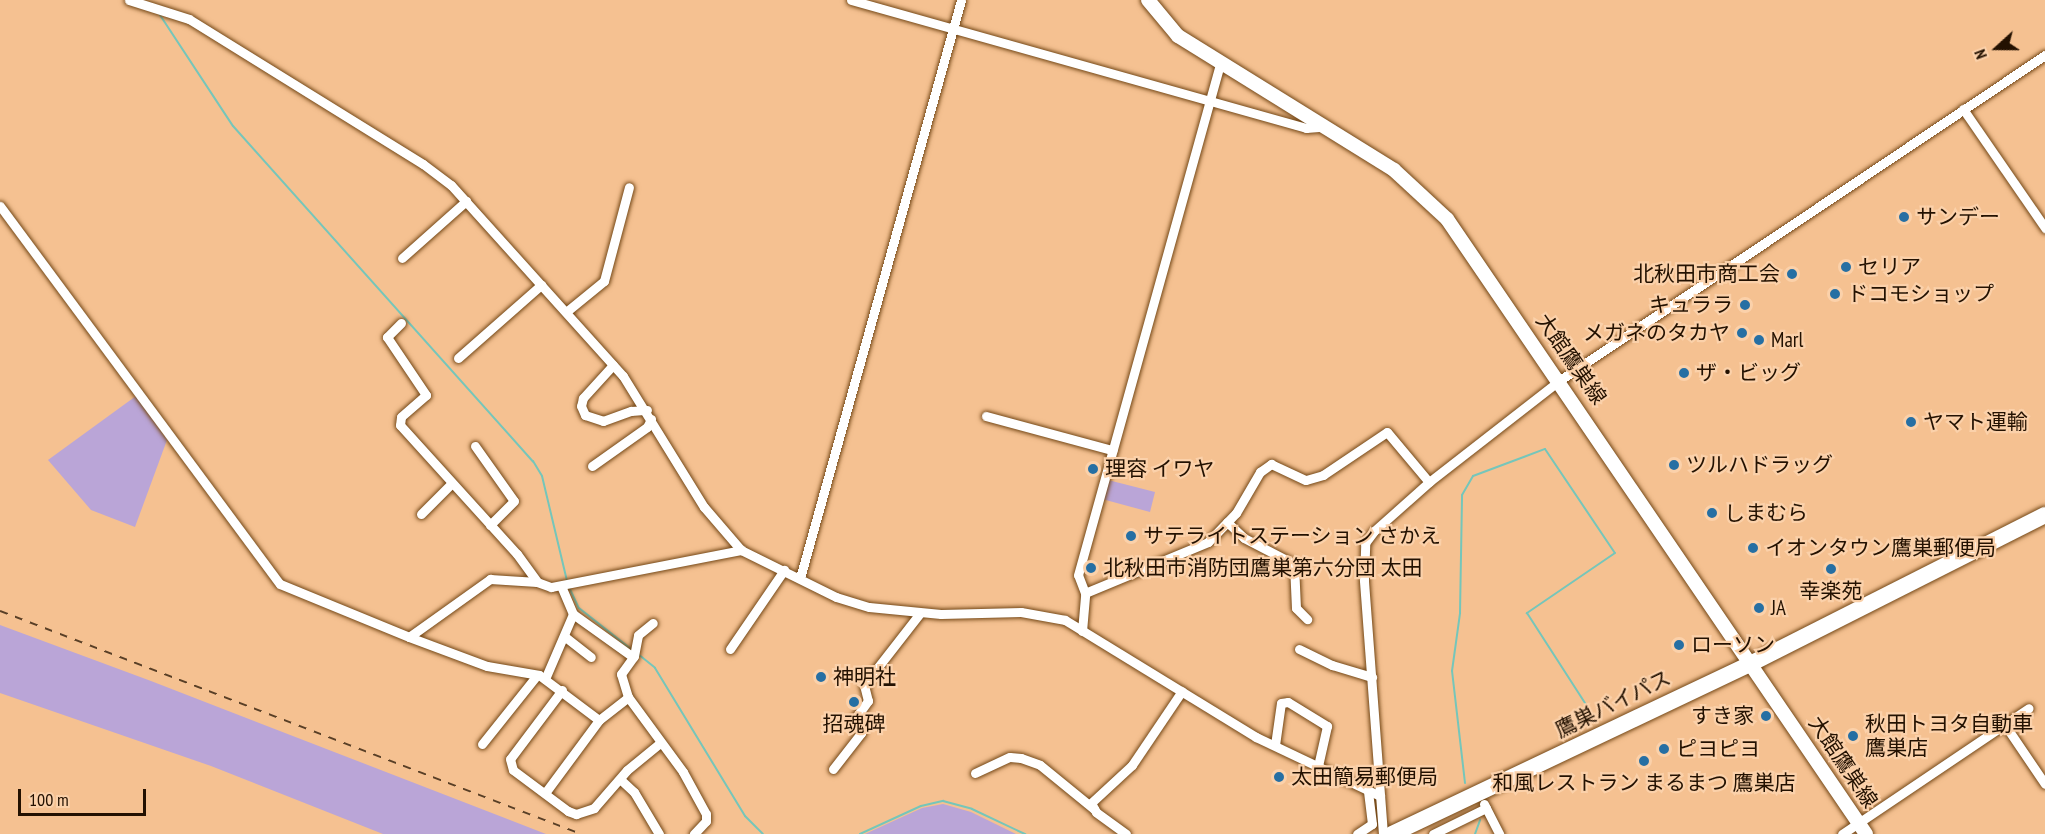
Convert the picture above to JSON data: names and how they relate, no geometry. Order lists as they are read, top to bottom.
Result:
{
  "streets": {
    "highway": ["鷹巣バイパス"],
    "main road": ["大館鷹巣線"]
  },
  "crossings": [
    ["大館鷹巣線", "鷹巣バイパス"]
  ],
  "places": [
    "サンデー",
    "セリア",
    "北秋田市商工会",
    "ドコモショップ",
    "キュララ",
    "メガネのタカヤ",
    "Marl",
    "ザ・ビッグ",
    "ヤマト運輸",
    "ツルハドラッグ",
    "理容 イワヤ",
    "しまむら",
    "サテライトステーション さかえ",
    "イオンタウン鷹巣郵便局",
    "北秋田市消防団鷹巣第六分団 太田",
    "幸楽苑",
    "JA",
    "ローソン",
    "神明社",
    "招魂碑",
    "すき家",
    "秋田トヨタ自動車 鷹巣店",
    "ピヨピヨ",
    "和風レストラン まるまつ 鷹巣店",
    "太田簡易郵便局"
  ],
  "scale_bar": "100 m",
  "north": "left"
}
